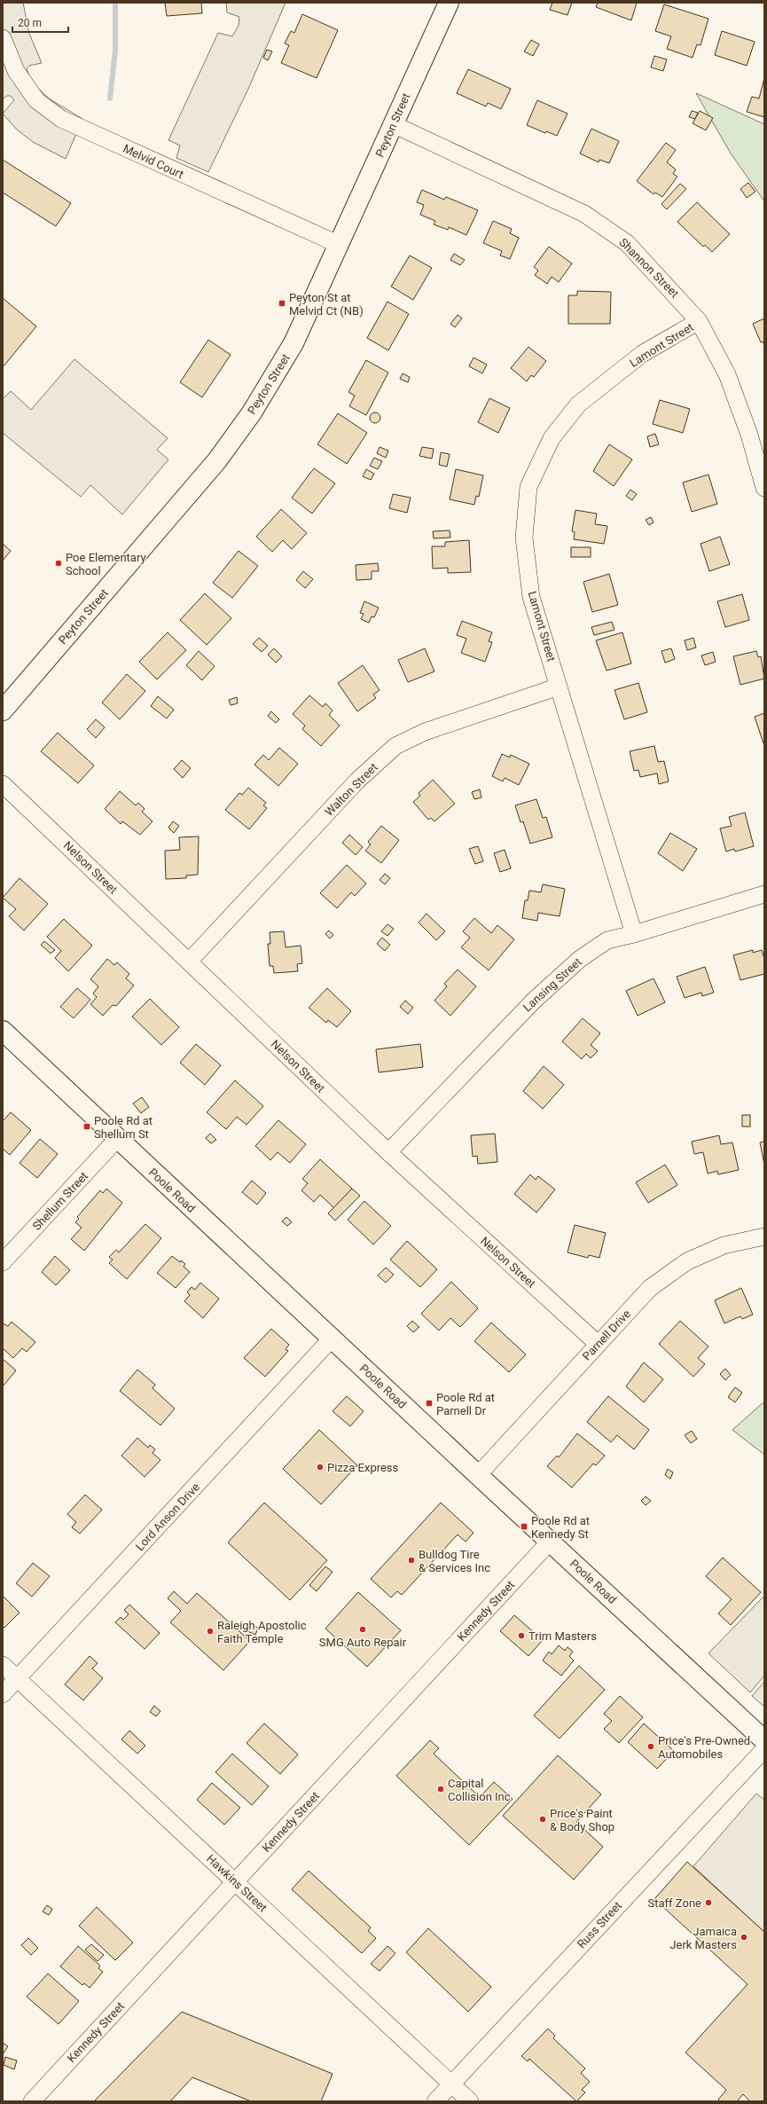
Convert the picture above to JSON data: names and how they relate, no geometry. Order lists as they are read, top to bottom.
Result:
{
  "streets": {
    "main road": ["Peyton Street", "Poole Road"],
    "street": [
      "Melvid Court",
      "Shannon Street",
      "Lamont Street",
      "Walton Street",
      "Nelson Street",
      "Lansing Street",
      "Shellum Street",
      "Parnell Drive",
      "Lord Anson Drive",
      "Kennedy Street",
      "Hawkins Street",
      "Russ Street"
    ]
  },
  "crossings": [
    ["Peyton Street", "Melvid Court"],
    ["Peyton Street", "Shannon Street"],
    ["Shannon Street", "Lamont Street"],
    ["Lamont Street", "Walton Street"],
    ["Lamont Street", "Lansing Street"],
    ["Walton Street", "Nelson Street"],
    ["Nelson Street", "Lansing Street"],
    ["Nelson Street", "Parnell Drive"],
    ["Poole Road", "Shellum Street"],
    ["Poole Road", "Parnell Drive"],
    ["Poole Road", "Lord Anson Drive"],
    ["Poole Road", "Kennedy Street"],
    ["Lord Anson Drive", "Hawkins Street"],
    ["Kennedy Street", "Hawkins Street"],
    ["Hawkins Street", "Russ Street"]
  ],
  "places": {
    "transit": [
      "Peyton St at Melvid Ct (NB)",
      "Poole Rd at Shellum St",
      "Poole Rd at Parnell Dr",
      "Poole Rd at Kennedy St"
    ],
    "other": [
      "Poe Elementary School",
      "Pizza Express",
      "Bulldog Tire & Services Inc",
      "SMG Auto Repair",
      "Raleigh Apostolic Faith Temple",
      "Trim Masters",
      "Price's Pre-Owned Automobiles",
      "Capital Collision Inc",
      "Price's Paint & Body Shop",
      "Staff Zone",
      "Jamaica Jerk Masters"
    ]
  },
  "scale_bar": "20 m"
}
